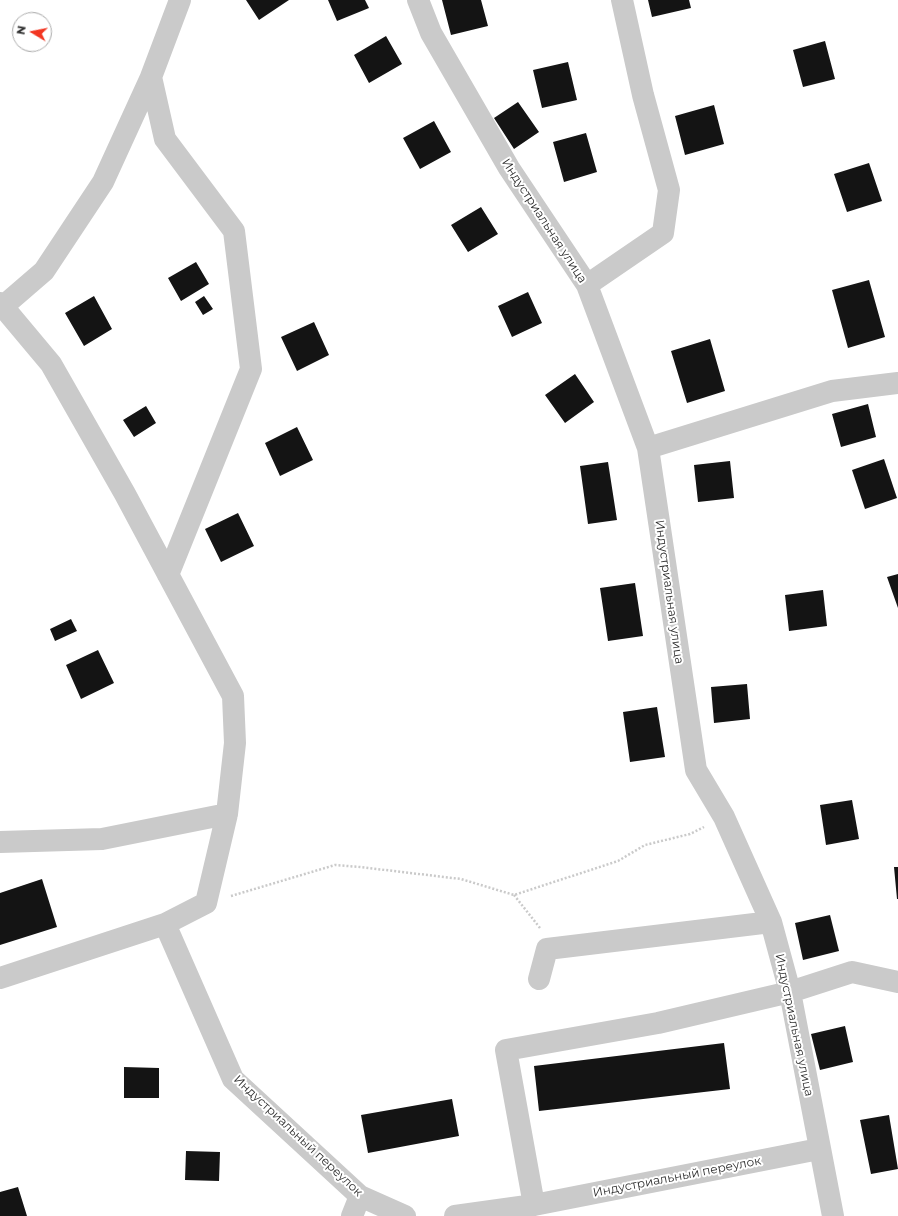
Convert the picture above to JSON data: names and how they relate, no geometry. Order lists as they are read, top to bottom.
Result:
{
  "streets": {
    "street": ["Индустриальная улица", "Индустриальный переулок"]
  },
  "crossings": [
    ["Индустриальная улица", "Индустриальный переулок"]
  ],
  "north": "left"
}
